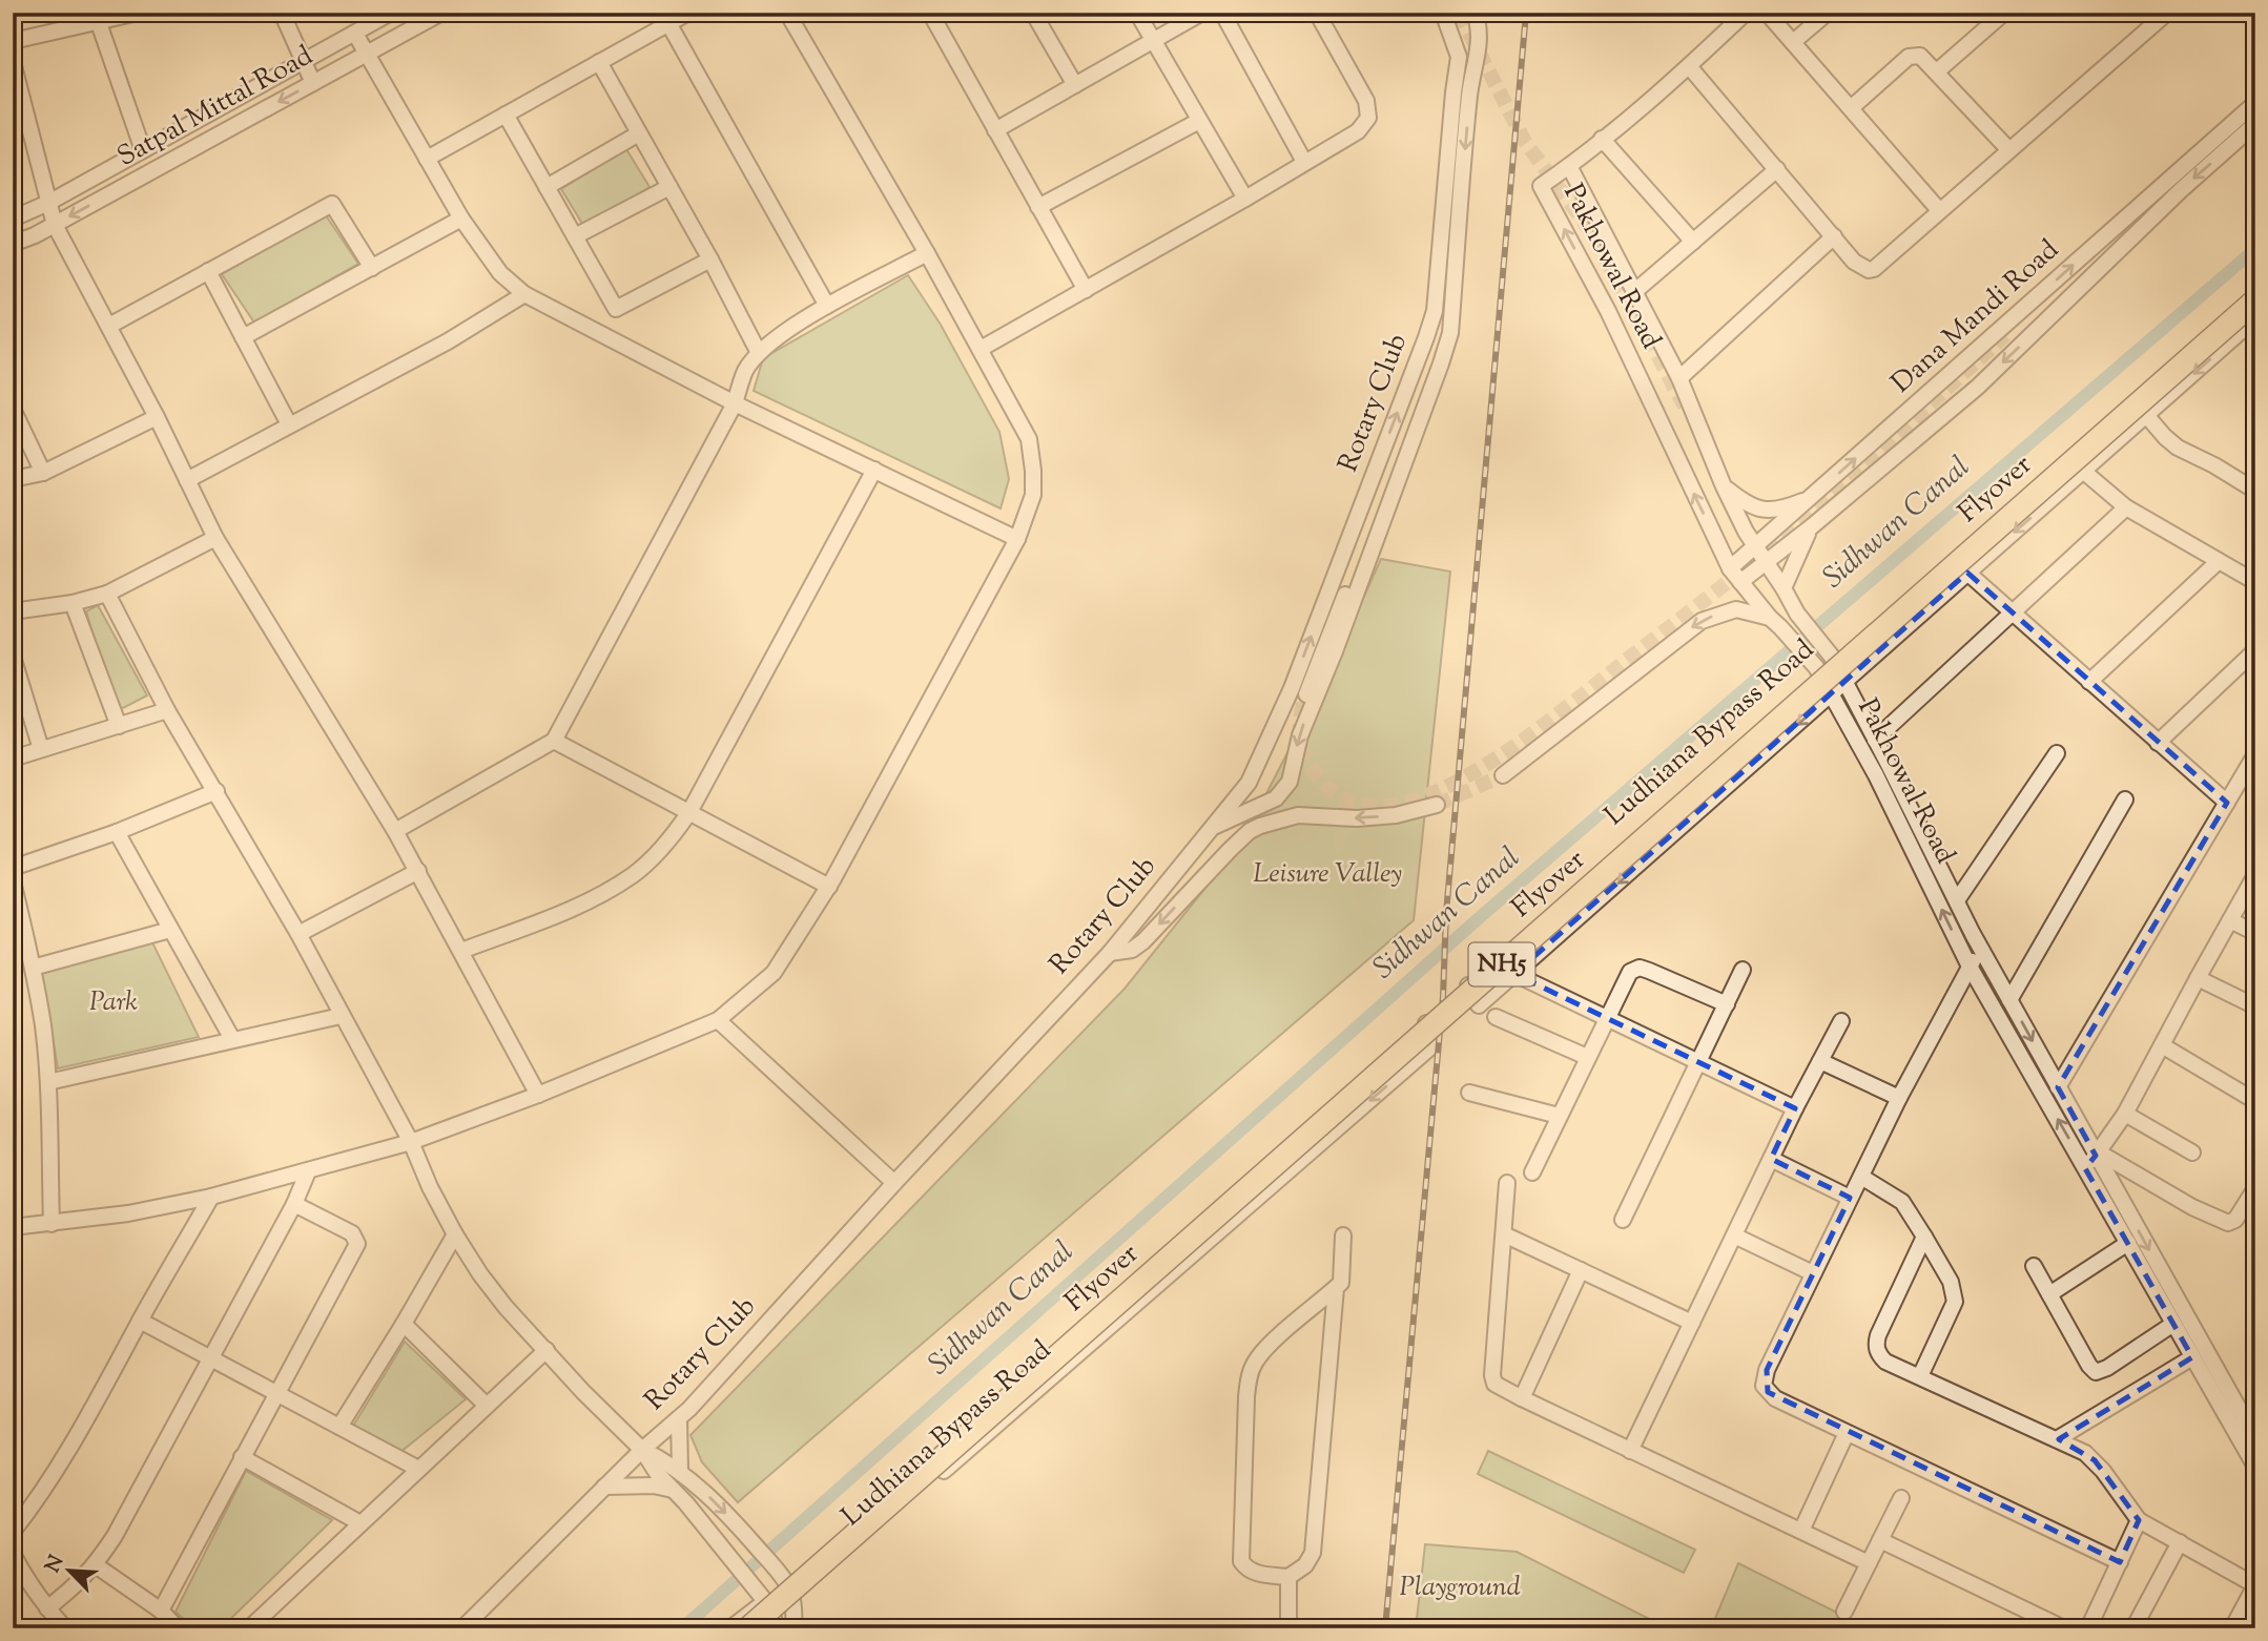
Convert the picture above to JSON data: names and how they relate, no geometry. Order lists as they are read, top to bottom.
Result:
{
  "streets": {
    "highway": ["Flyover", "NH5"],
    "street": [
      "Satpal Mittal Road",
      "Pakhowal Road",
      "Dana Mandi Road",
      "Rotary Club",
      "Ludhiana Bypass Road"
    ]
  },
  "crossings": [
    ["Pakhowal Road", "Dana Mandi Road"],
    ["Pakhowal Road", "Ludhiana Bypass Road"]
  ],
  "water": ["Sidhwan Canal"],
  "parks": ["Leisure Valley", "Park", "Playground"],
  "north": "top left"
}
